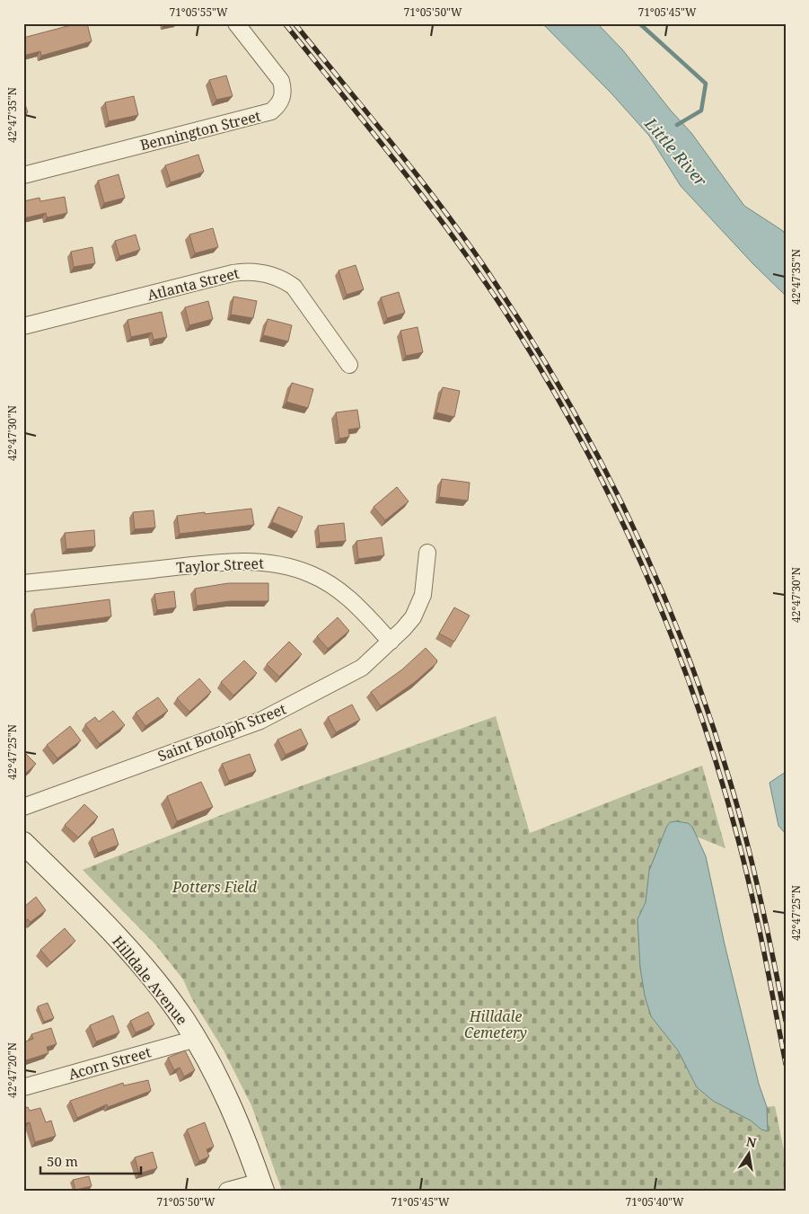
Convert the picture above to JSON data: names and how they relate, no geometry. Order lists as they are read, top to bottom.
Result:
{
  "streets": {
    "main road": ["Hilldale Avenue"],
    "street": [
      "Bennington Street",
      "Atlanta Street",
      "Taylor Street",
      "Saint Botolph Street",
      "Acorn Street"
    ]
  },
  "crossings": [
    ["Taylor Street", "Saint Botolph Street"],
    ["Hilldale Avenue", "Acorn Street"]
  ],
  "water": ["Little River"],
  "parks": ["Potters Field", "Hilldale Cemetery"],
  "scale_bar": "50 m",
  "north": "top",
  "coordinates": [
    "71°05'55\"W",
    "71°05'50\"W",
    "71°05'45\"W",
    "42°47'35\"N",
    "42°47'30\"N",
    "42°47'25\"N",
    "42°47'20\"N",
    "71°05'40\"W"
  ]
}
